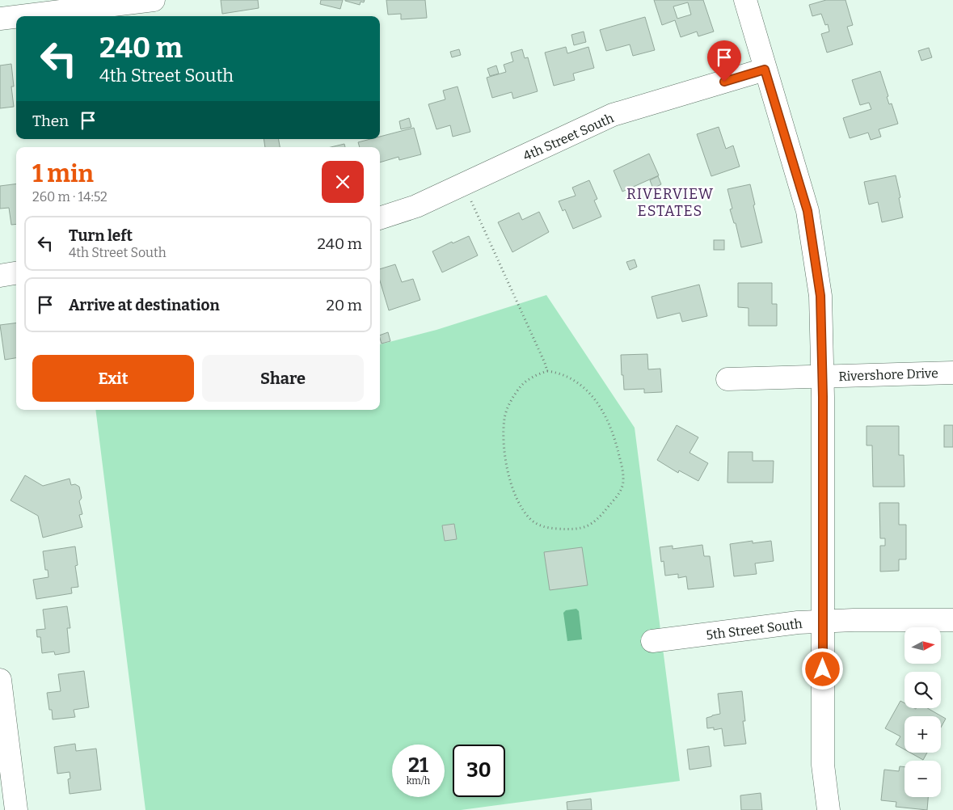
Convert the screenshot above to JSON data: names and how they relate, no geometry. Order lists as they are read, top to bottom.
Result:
{
  "streets": {
    "street": ["4th Street South", "Rivershore Drive", "5th Street South"]
  },
  "districts": ["RIVERVIEW ESTATES"],
  "north": "right",
  "page": {
    "turn": ["240 m", "4th Street South"],
    "then": "Then",
    "heading": ["1 min", "260 m · 14:52"],
    "list": [
      {
        "name": "Turn left",
        "note": "4th Street South",
        "value": "240 m"
      },
      {
        "name": "Arrive at destination",
        "value": "20 m"
      }
    ],
    "buttons": ["Exit", "Share"],
    "map_buttons": ["+", "−"],
    "speed": "21 km/h",
    "limit": "30"
  }
}
